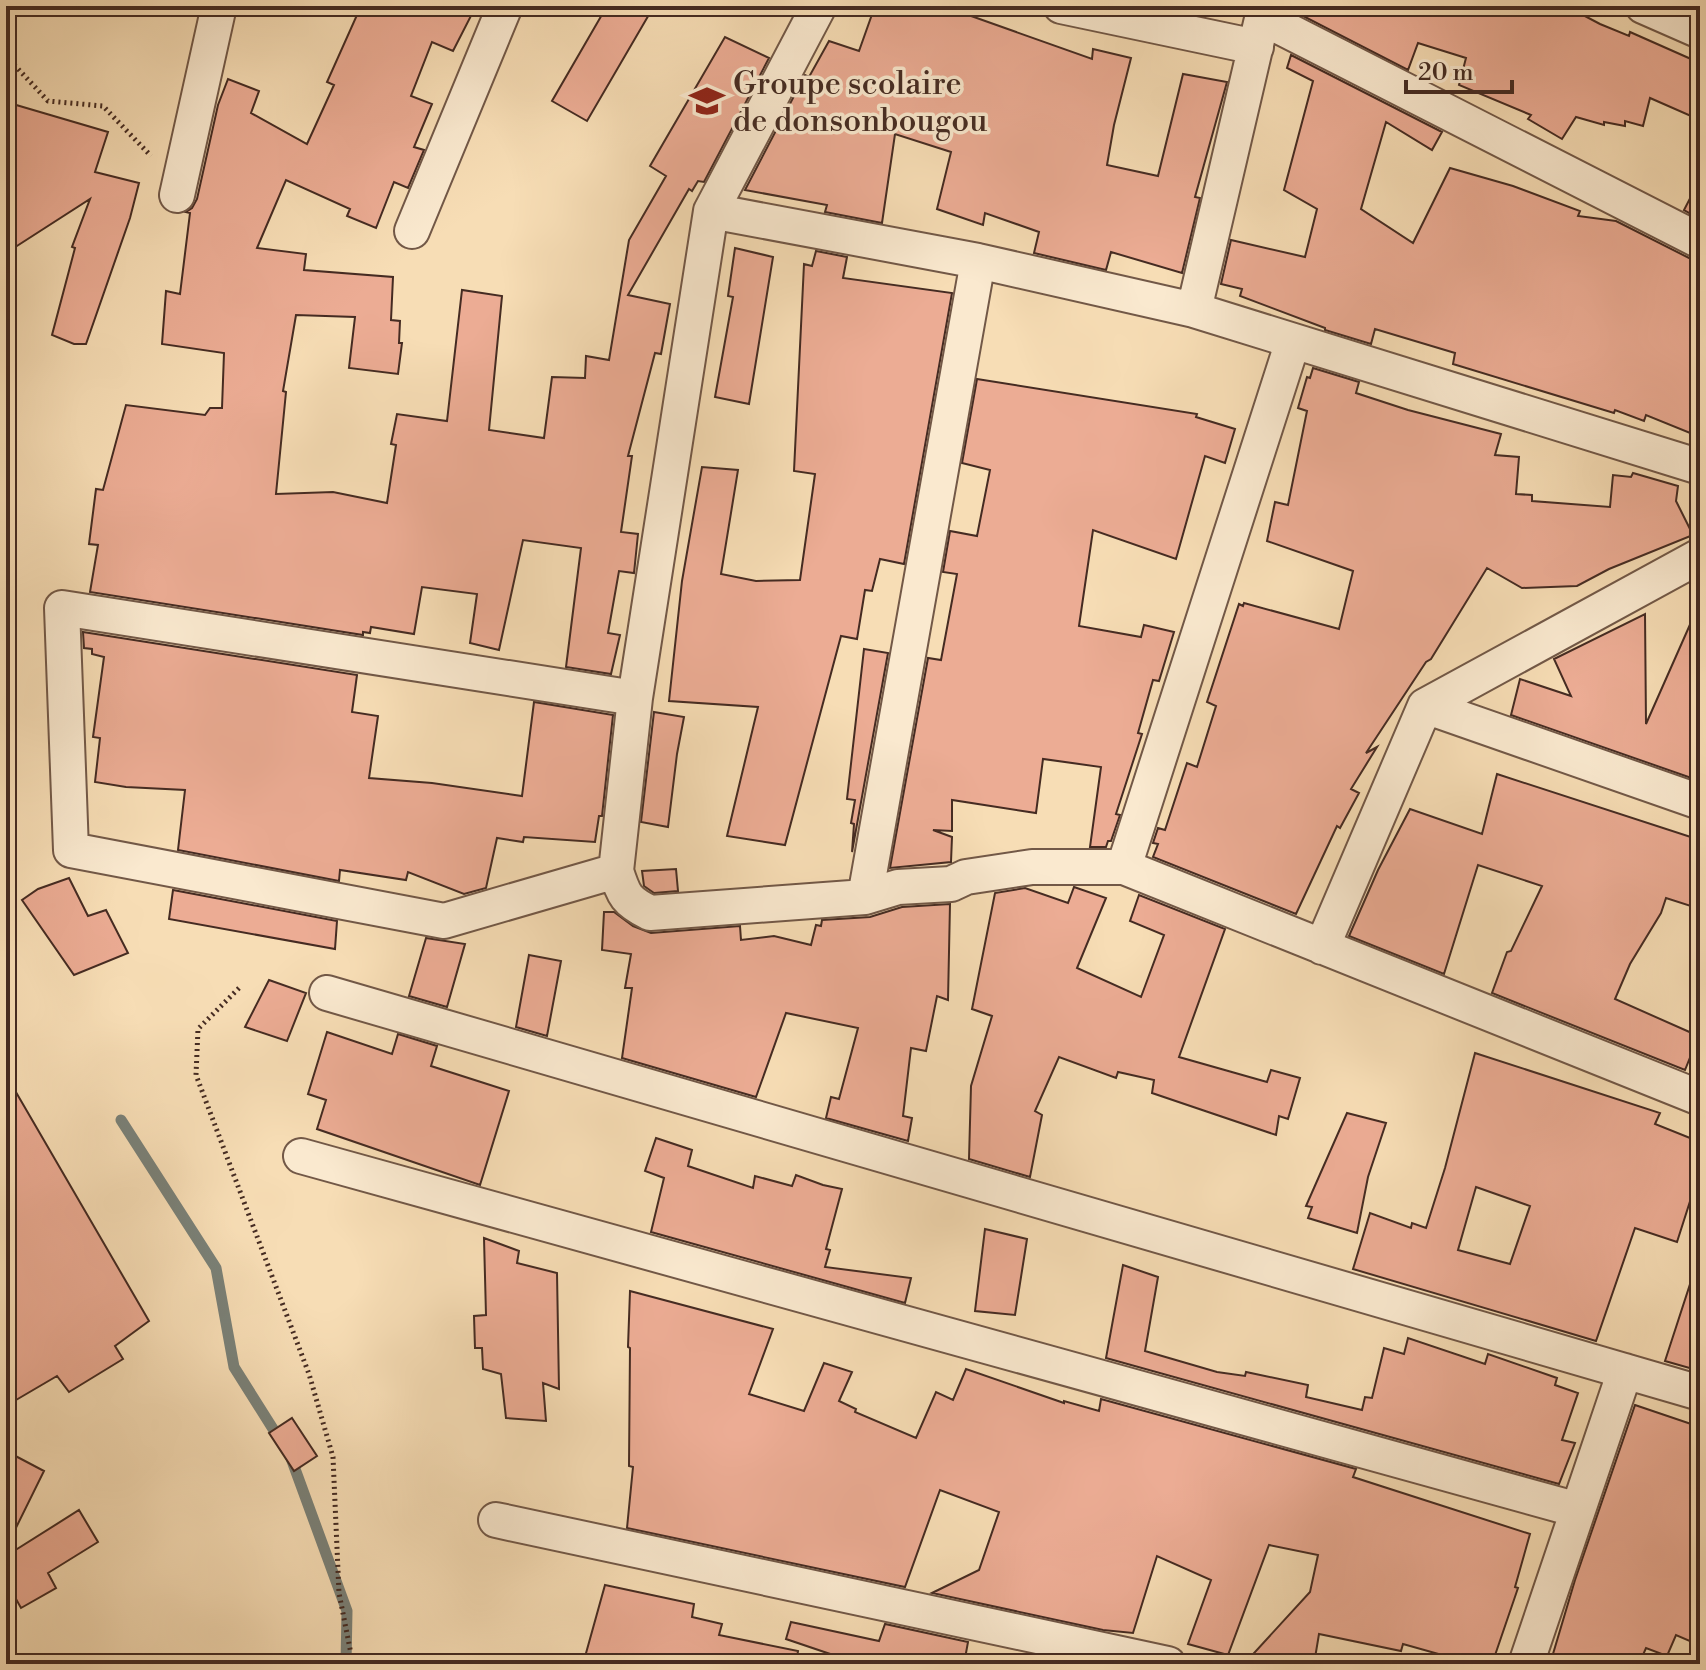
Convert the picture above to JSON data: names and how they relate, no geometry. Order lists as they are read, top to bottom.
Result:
{
  "places": {
    "school or university": ["Groupe scolaire de donsonbougou"]
  },
  "scale_bar": "20 m"
}
